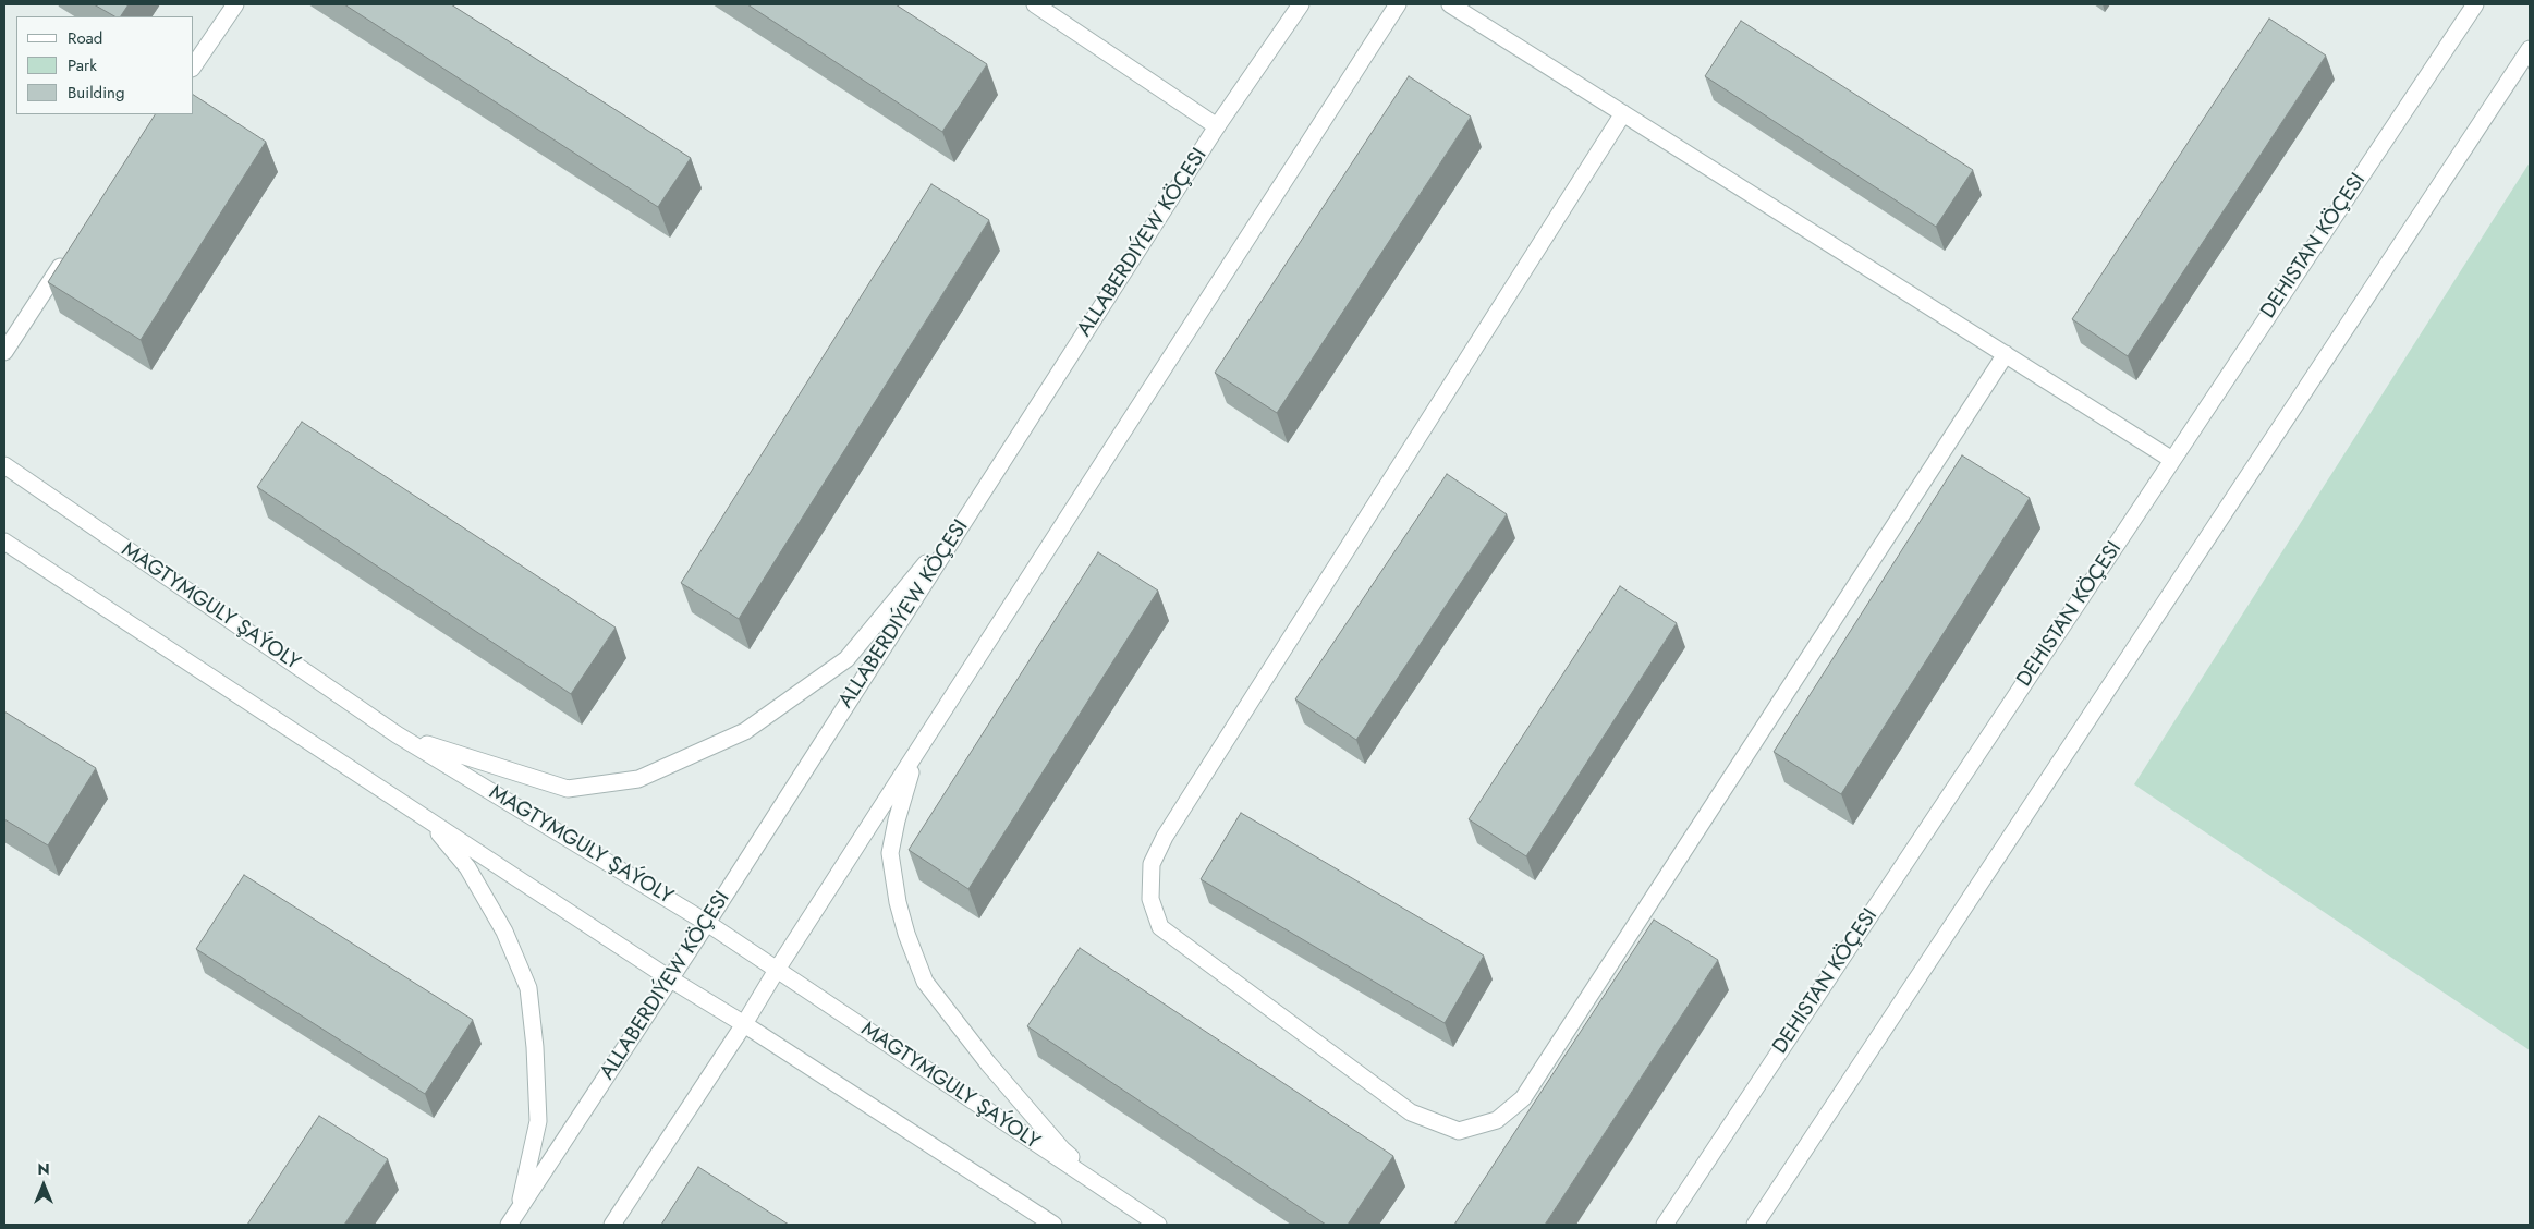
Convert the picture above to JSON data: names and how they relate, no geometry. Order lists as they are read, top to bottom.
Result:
{
  "streets": {
    "street": ["ALLABERDIÝEW KÖÇESI", "DEHISTAN KÖÇESI", "MAGTYMGULY ŞAÝOLY"]
  },
  "crossings": [
    ["ALLABERDIÝEW KÖÇESI", "MAGTYMGULY ŞAÝOLY"]
  ],
  "legend": ["Road", "Park", "Building"],
  "north": "top"
}
